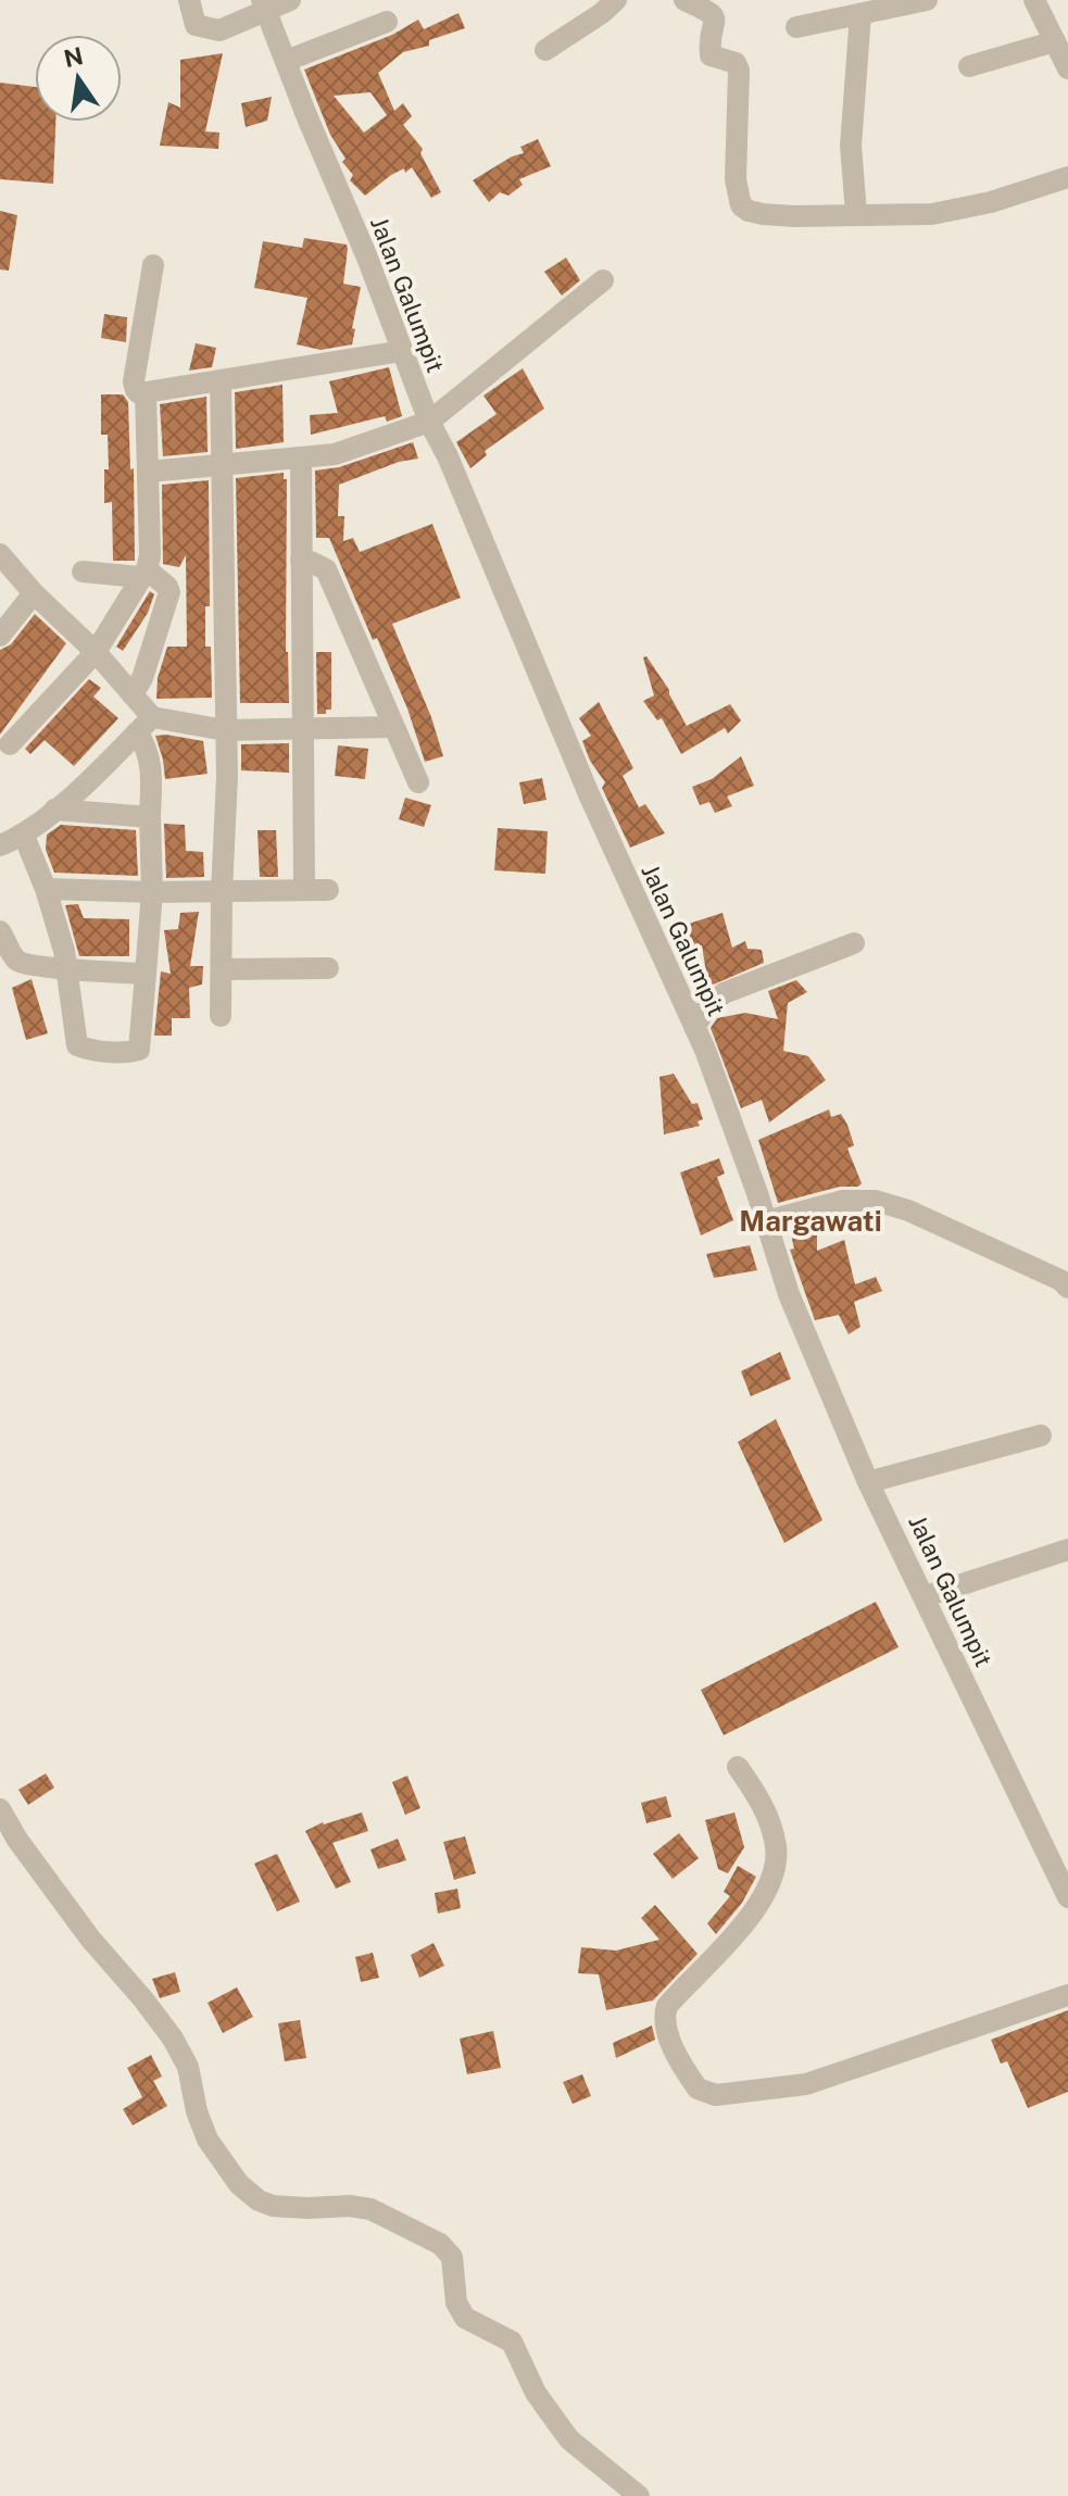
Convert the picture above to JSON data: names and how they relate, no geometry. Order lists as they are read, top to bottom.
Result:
{
  "streets": {
    "street": ["Jalan Galumpit"]
  },
  "districts": ["Margawati"],
  "north": "top"
}
